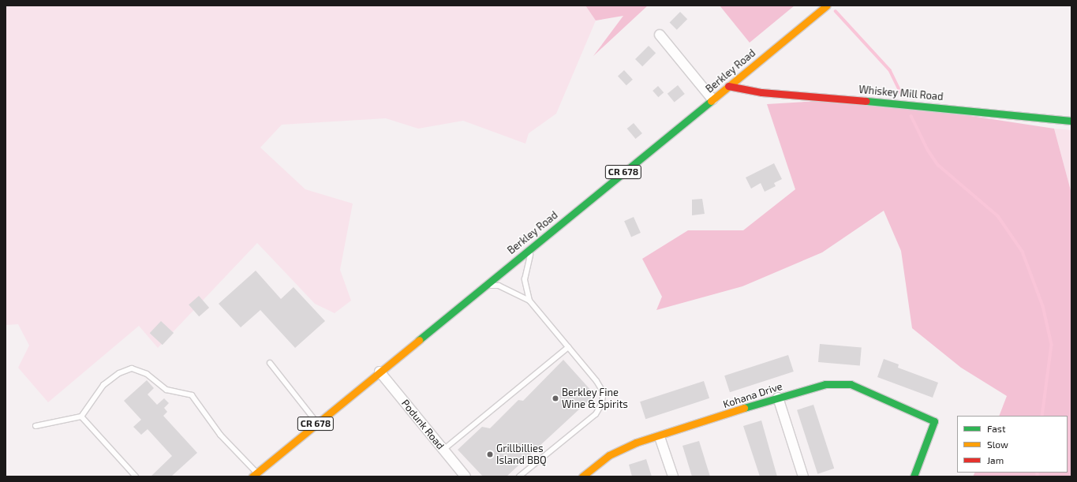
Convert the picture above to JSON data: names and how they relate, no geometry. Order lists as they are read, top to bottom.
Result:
{
  "streets": {
    "street": [
      "Berkley Road",
      "Whiskey Mill Road",
      "CR 678",
      "Kohana Drive",
      "Podunk Road"
    ]
  },
  "crossings": [
    ["Berkley Road", "Whiskey Mill Road"],
    ["Berkley Road", "Podunk Road"]
  ],
  "places": ["Berkley Fine Wine & Spirits", "Grillbillies Island BBQ"],
  "legend": ["Fast", "Slow", "Jam"]
}
